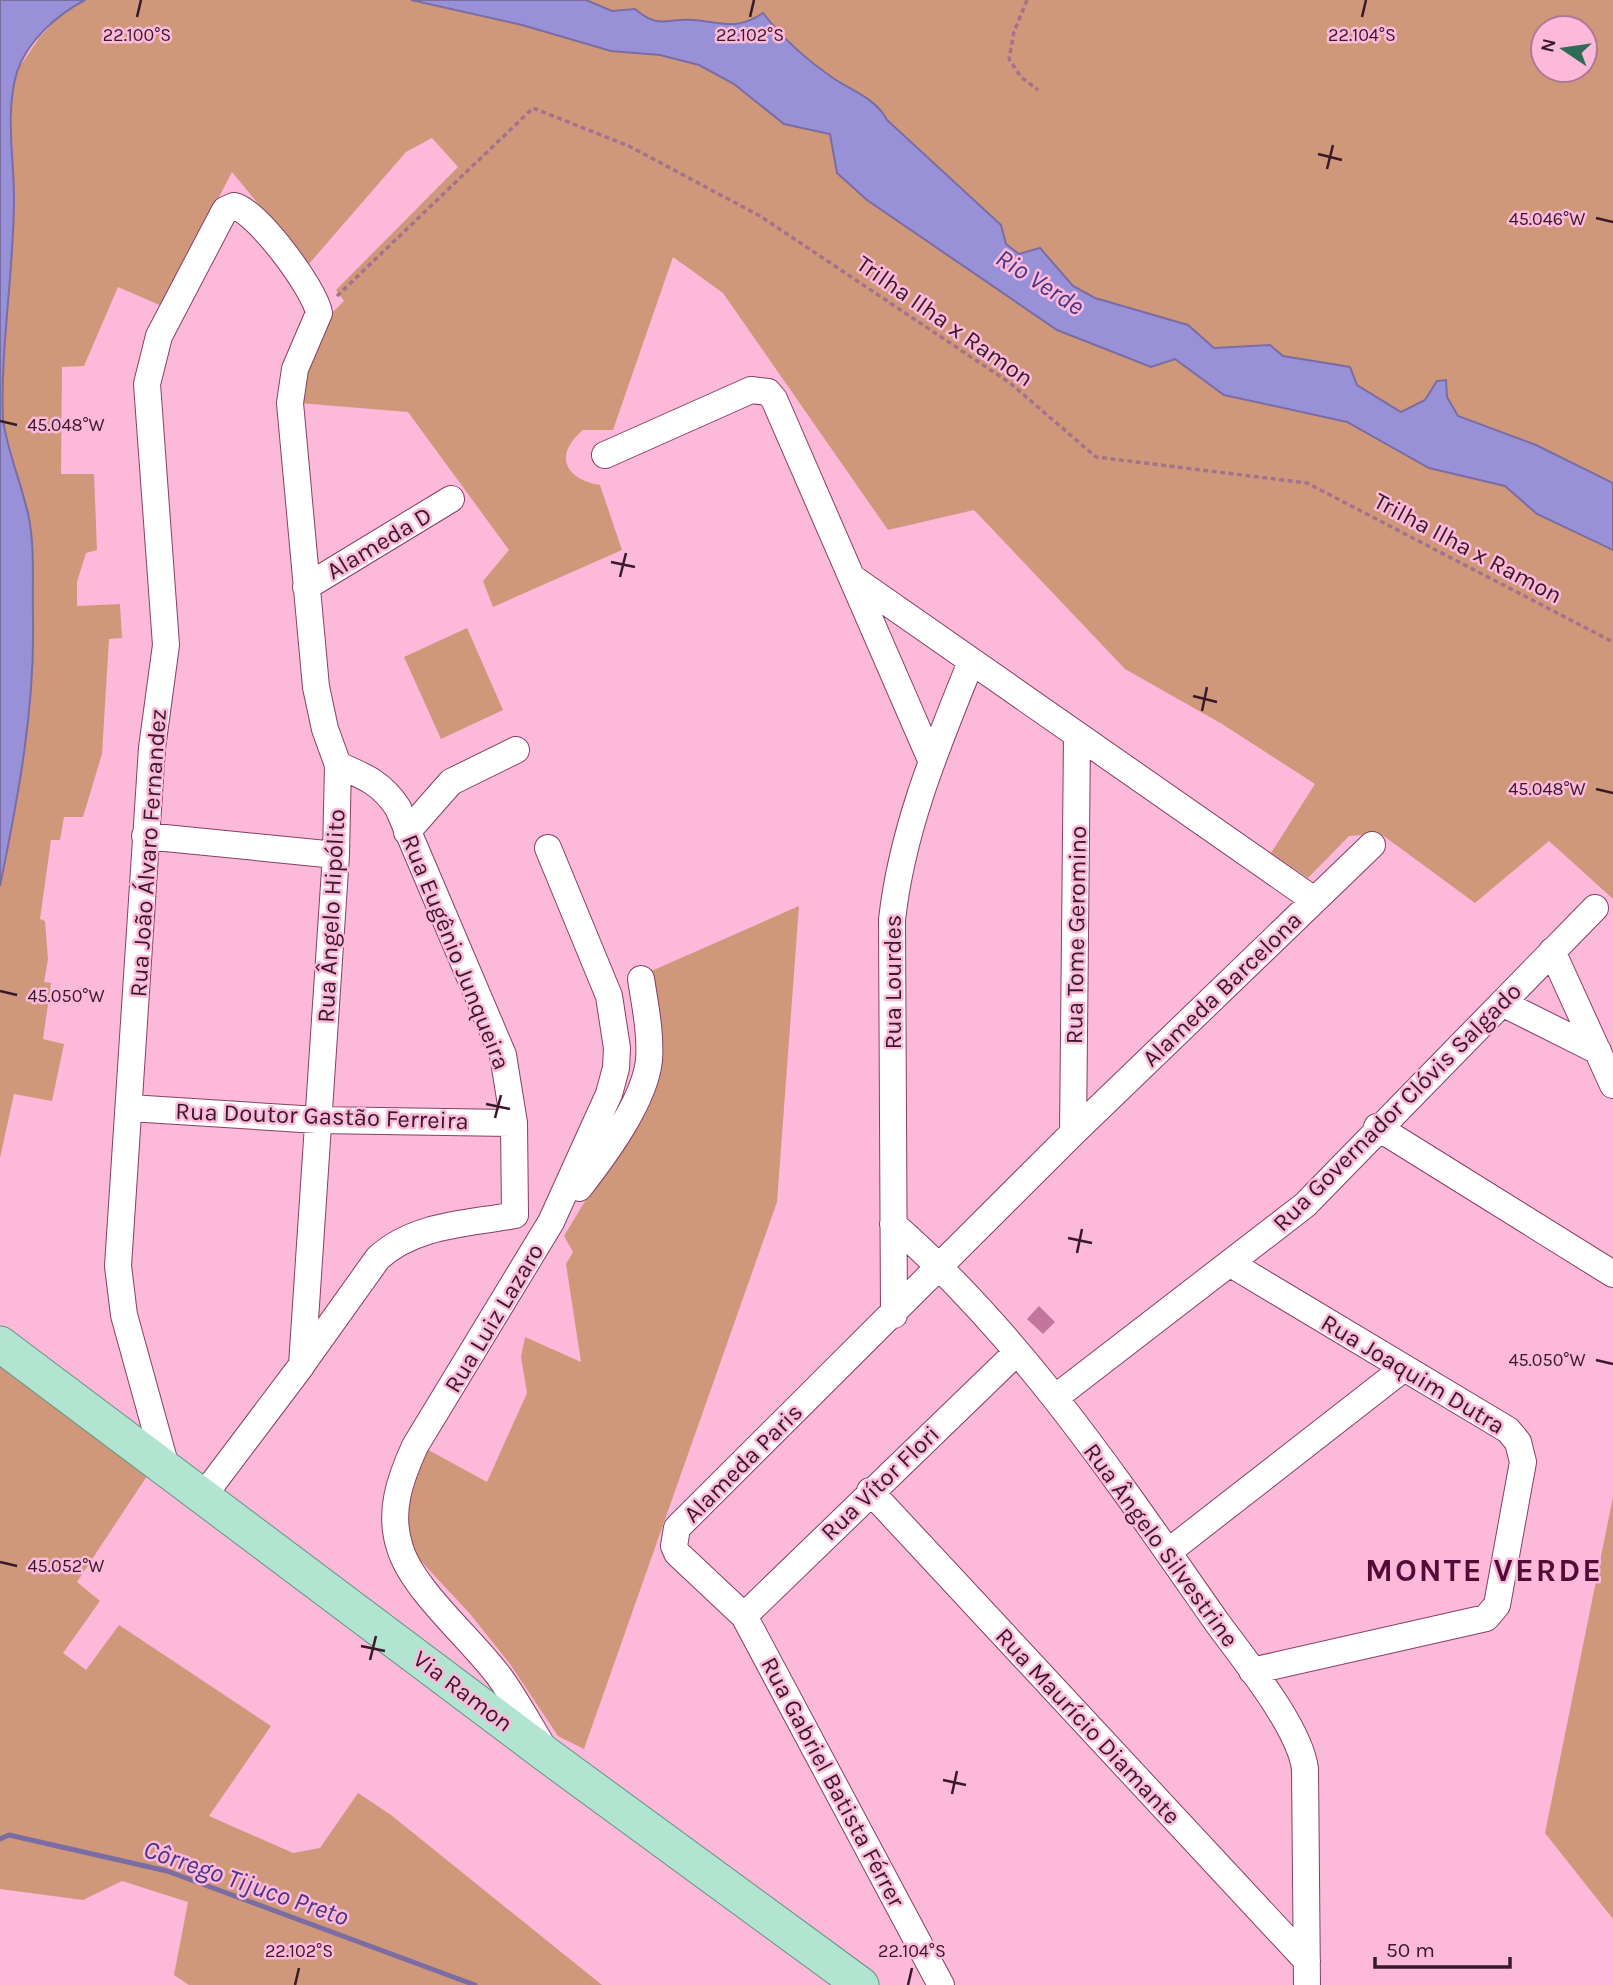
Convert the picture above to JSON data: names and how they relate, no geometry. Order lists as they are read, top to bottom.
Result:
{
  "streets": {
    "main road": ["Via Ramon"],
    "street": [
      "Alameda D",
      "Rua João Álvaro Fernandez",
      "Rua Ângelo Hipólito",
      "Rua Tome Geromino",
      "Rua Eugênio Junqueira",
      "Rua Lourdes",
      "Alameda Barcelona",
      "Rua Governador Clóvis Salgado",
      "Rua Doutor Gastão Ferreira",
      "Rua Luiz Lazaro",
      "Rua Joaquim Dutra",
      "Alameda Paris",
      "Rua Vítor Flori",
      "Rua Ângelo Silvestrine",
      "Rua Maurício Diamante",
      "Rua Gabriel Batista Férrer"
    ],
    "path": ["Trilha Ilha x Ramon"]
  },
  "crossings": [
    ["Trilha Ilha x Ramon", "Rua João Álvaro Fernandez"],
    ["Trilha Ilha x Ramon", "Rua Ângelo Hipólito"],
    ["Alameda D", "Rua Ângelo Hipólito"],
    ["Rua João Álvaro Fernandez", "Rua Ângelo Hipólito"],
    ["Rua João Álvaro Fernandez", "Rua Doutor Gastão Ferreira"],
    ["Rua João Álvaro Fernandez", "Via Ramon"],
    ["Rua Ângelo Hipólito", "Rua Eugênio Junqueira"],
    ["Rua Ângelo Hipólito", "Rua Doutor Gastão Ferreira"],
    ["Rua Tome Geromino", "Alameda Barcelona"],
    ["Rua Eugênio Junqueira", "Rua Doutor Gastão Ferreira"],
    ["Rua Lourdes", "Alameda Paris"],
    ["Rua Lourdes", "Rua Ângelo Silvestrine"],
    ["Alameda Barcelona", "Alameda Paris"],
    ["Alameda Barcelona", "Rua Ângelo Silvestrine"],
    ["Rua Governador Clóvis Salgado", "Rua Joaquim Dutra"],
    ["Rua Governador Clóvis Salgado", "Rua Ângelo Silvestrine"],
    ["Rua Luiz Lazaro", "Via Ramon"],
    ["Rua Joaquim Dutra", "Rua Ângelo Silvestrine"],
    ["Alameda Paris", "Rua Vítor Flori"],
    ["Alameda Paris", "Rua Ângelo Silvestrine"],
    ["Alameda Paris", "Rua Gabriel Batista Férrer"],
    ["Rua Vítor Flori", "Rua Ângelo Silvestrine"],
    ["Rua Vítor Flori", "Rua Maurício Diamante"],
    ["Rua Vítor Flori", "Rua Gabriel Batista Férrer"],
    ["Rua Ângelo Silvestrine", "Rua Maurício Diamante"]
  ],
  "districts": ["MONTE VERDE"],
  "water": ["Rio Verde", "Côrrego Tijuco Preto"],
  "scale_bar": "50 m",
  "north": "left",
  "coordinates": [
    "22.100°S",
    "22.102°S",
    "22.104°S",
    "45.046°W",
    "45.048°W",
    "45.050°W",
    "45.052°W"
  ]
}
